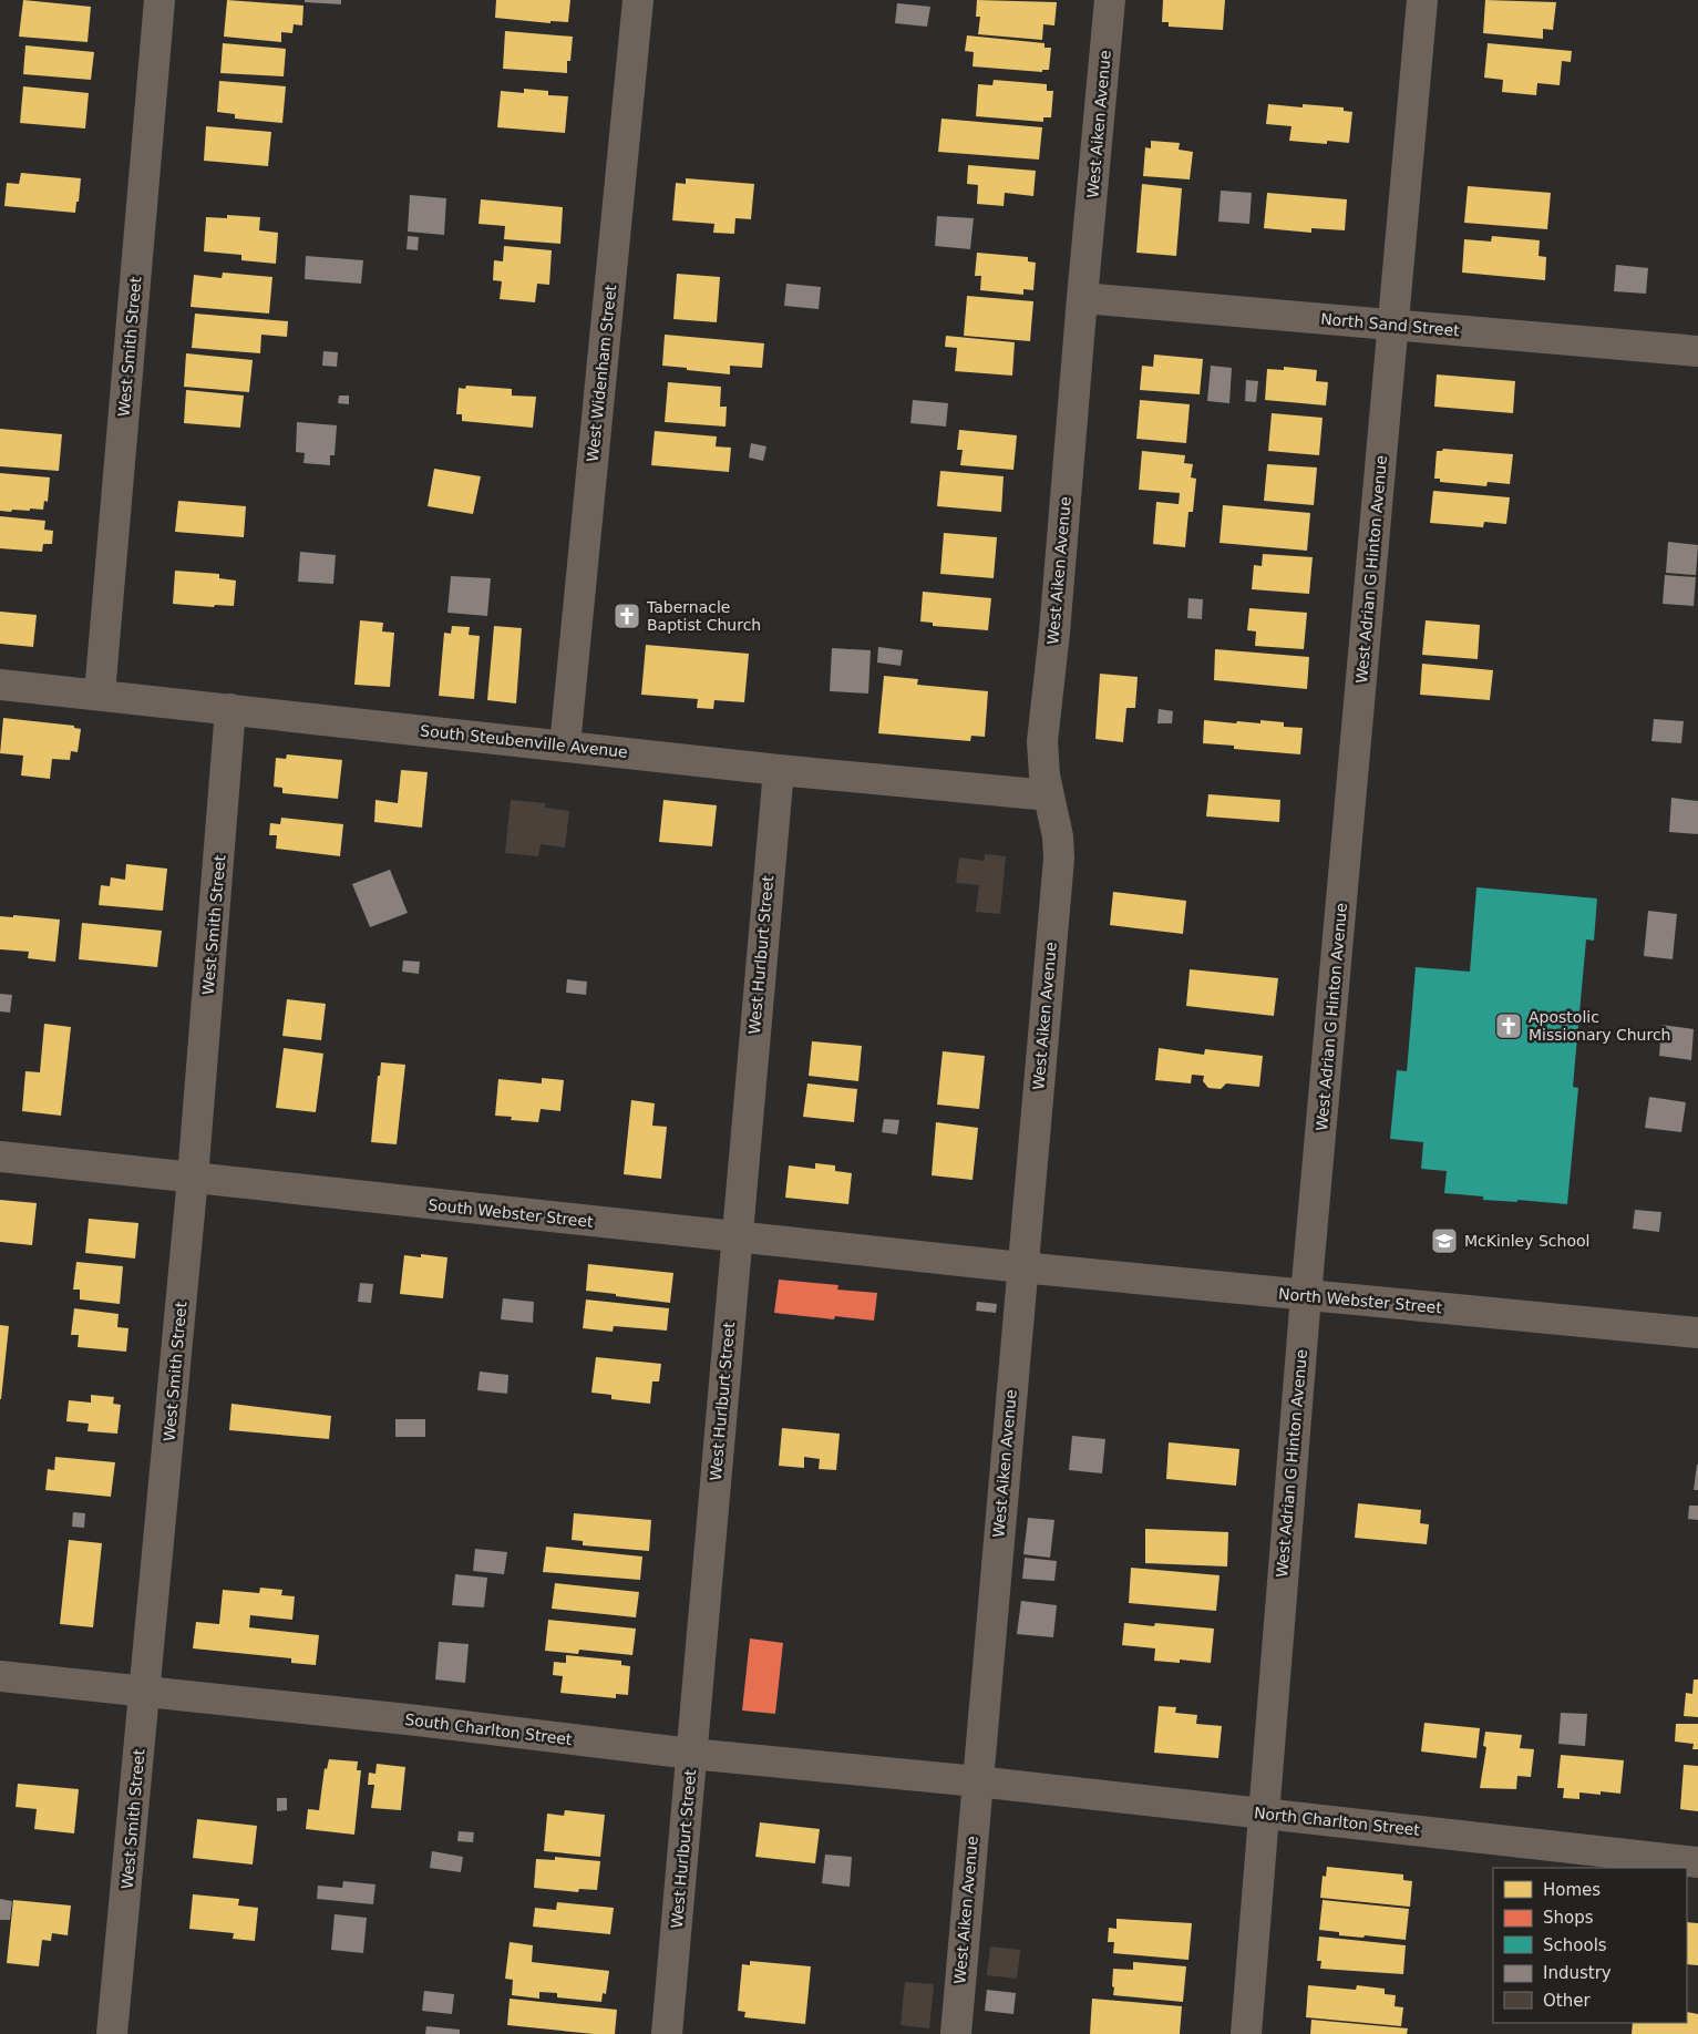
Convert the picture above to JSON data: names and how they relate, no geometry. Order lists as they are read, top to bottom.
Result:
{
  "streets": {
    "street": [
      "West Aiken Avenue",
      "North Sand Street",
      "West Smith Street",
      "West Widenham Street",
      "West Adrian G Hinton Avenue",
      "South Steubenville Avenue",
      "West Hurlburt Street",
      "South Webster Street",
      "North Webster Street",
      "South Charlton Street",
      "North Charlton Street"
    ]
  },
  "crossings": [
    ["West Aiken Avenue", "North Sand Street"],
    ["West Aiken Avenue", "South Steubenville Avenue"],
    ["West Aiken Avenue", "South Webster Street"],
    ["West Aiken Avenue", "North Webster Street"],
    ["West Aiken Avenue", "South Charlton Street"],
    ["West Aiken Avenue", "North Charlton Street"],
    ["North Sand Street", "West Adrian G Hinton Avenue"],
    ["West Smith Street", "South Steubenville Avenue"],
    ["West Smith Street", "South Webster Street"],
    ["West Smith Street", "South Charlton Street"],
    ["West Widenham Street", "South Steubenville Avenue"],
    ["West Adrian G Hinton Avenue", "North Webster Street"],
    ["West Adrian G Hinton Avenue", "North Charlton Street"],
    ["South Steubenville Avenue", "West Hurlburt Street"],
    ["West Hurlburt Street", "South Webster Street"],
    ["West Hurlburt Street", "South Charlton Street"],
    ["South Webster Street", "North Webster Street"],
    ["South Charlton Street", "North Charlton Street"]
  ],
  "places": {
    "church": ["Tabernacle Baptist Church", "Apostolic Missionary Church"],
    "school or university": ["McKinley School"]
  },
  "legend": [
    "Homes",
    "Shops",
    "Schools",
    "Industry",
    "Other"
  ]
}
